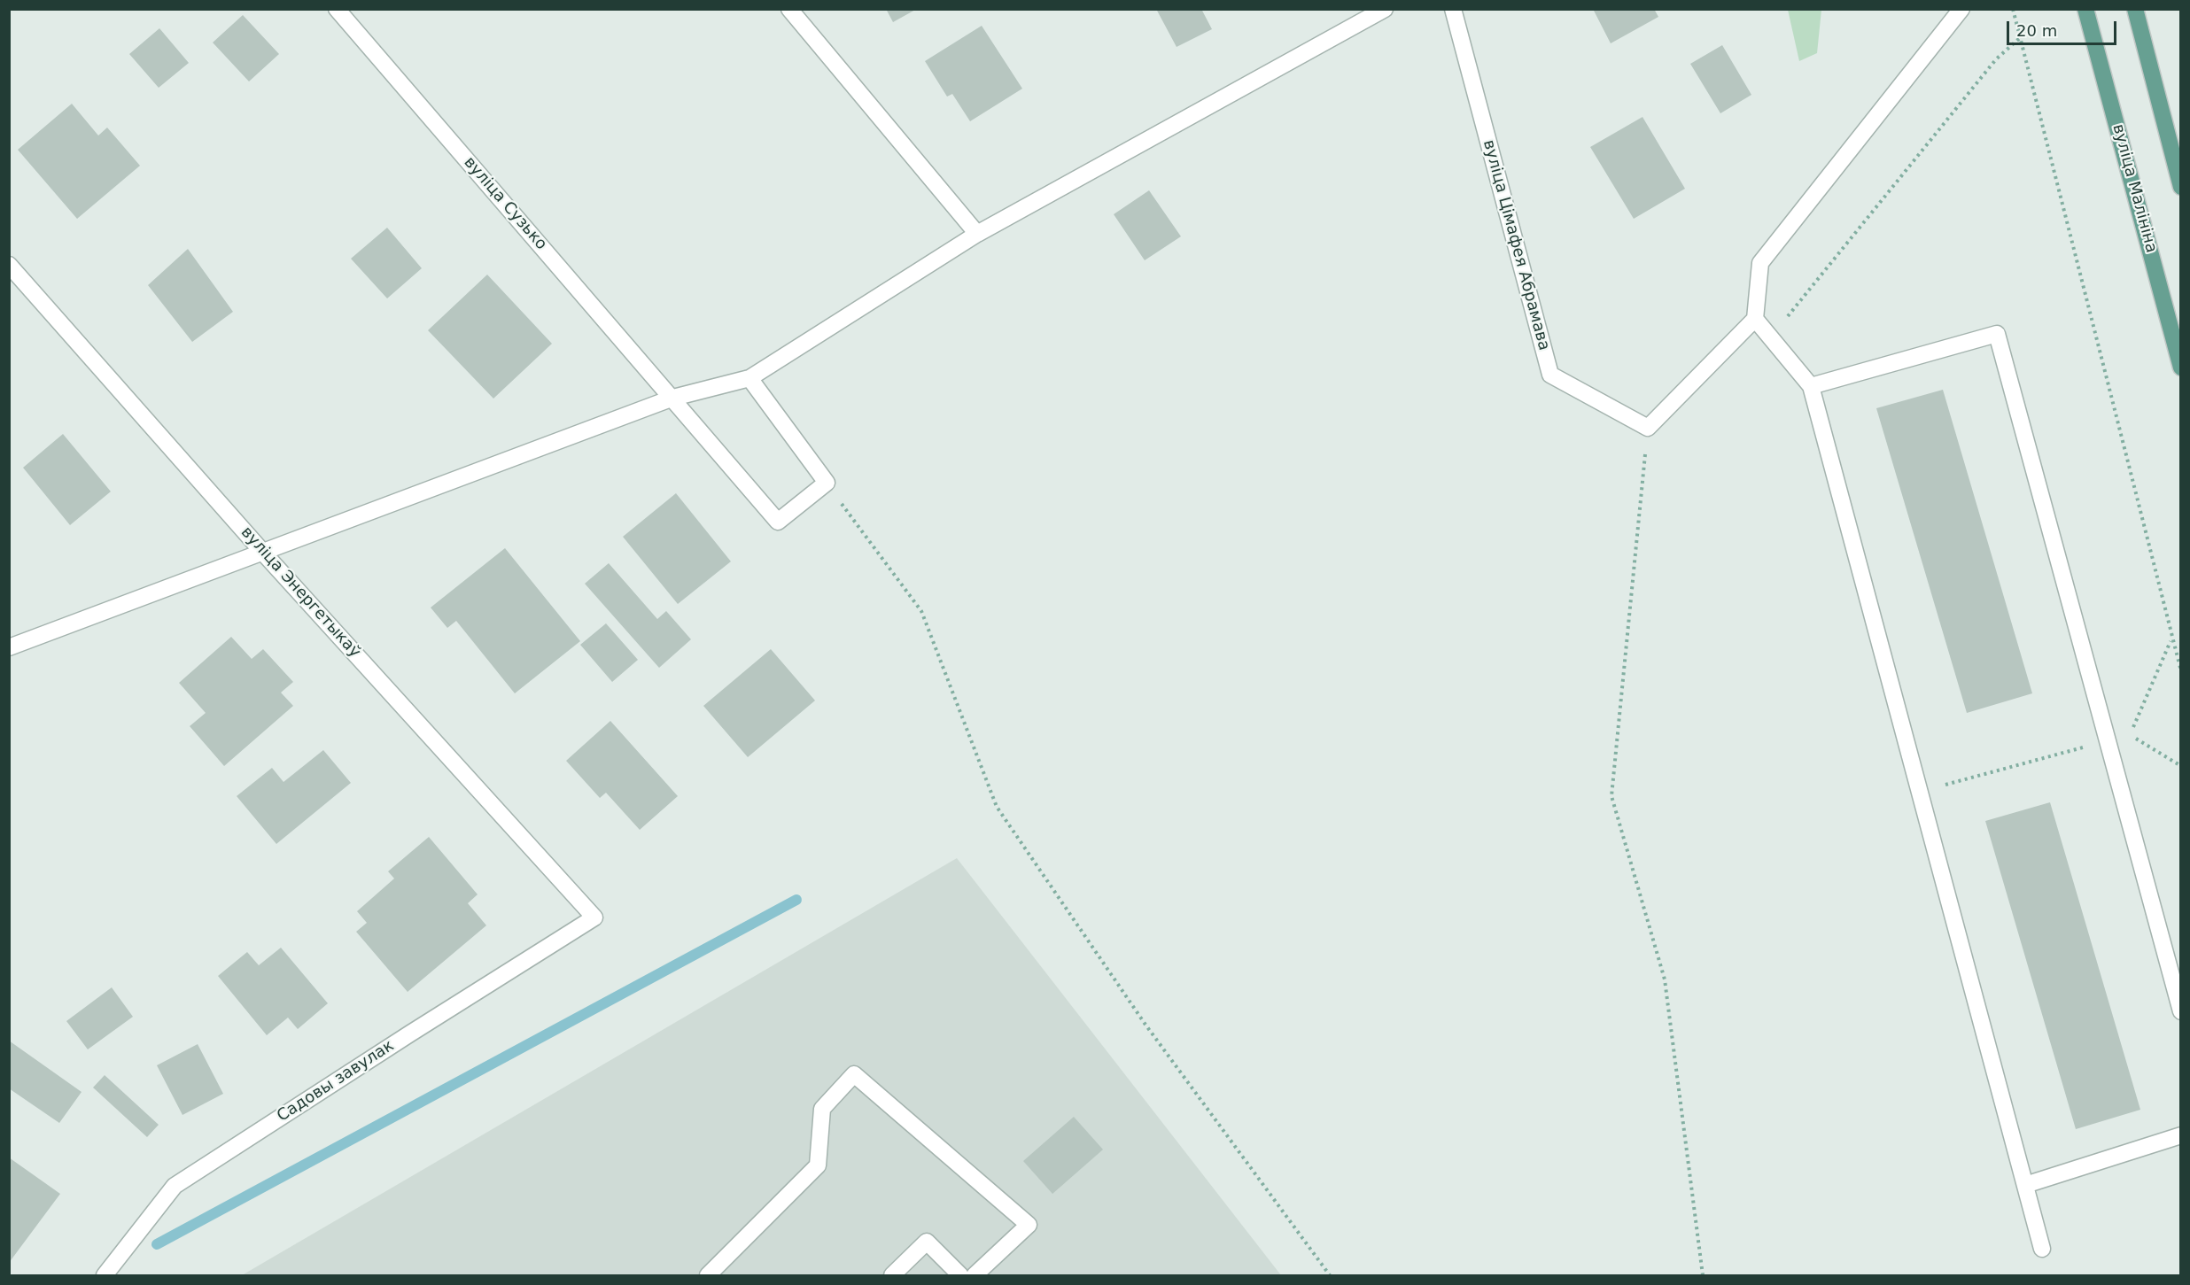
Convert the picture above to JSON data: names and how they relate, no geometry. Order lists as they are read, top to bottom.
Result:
{
  "streets": {
    "main road": ["вуліца Малініна"],
    "street": [
      "вуліца Сузько",
      "вуліца Цімафея Абрамава",
      "вуліца Энергетыкаў",
      "Садовы завулак"
    ]
  },
  "crossings": [
    ["вуліца Энергетыкаў", "Садовы завулак"]
  ],
  "scale_bar": "20 m"
}
